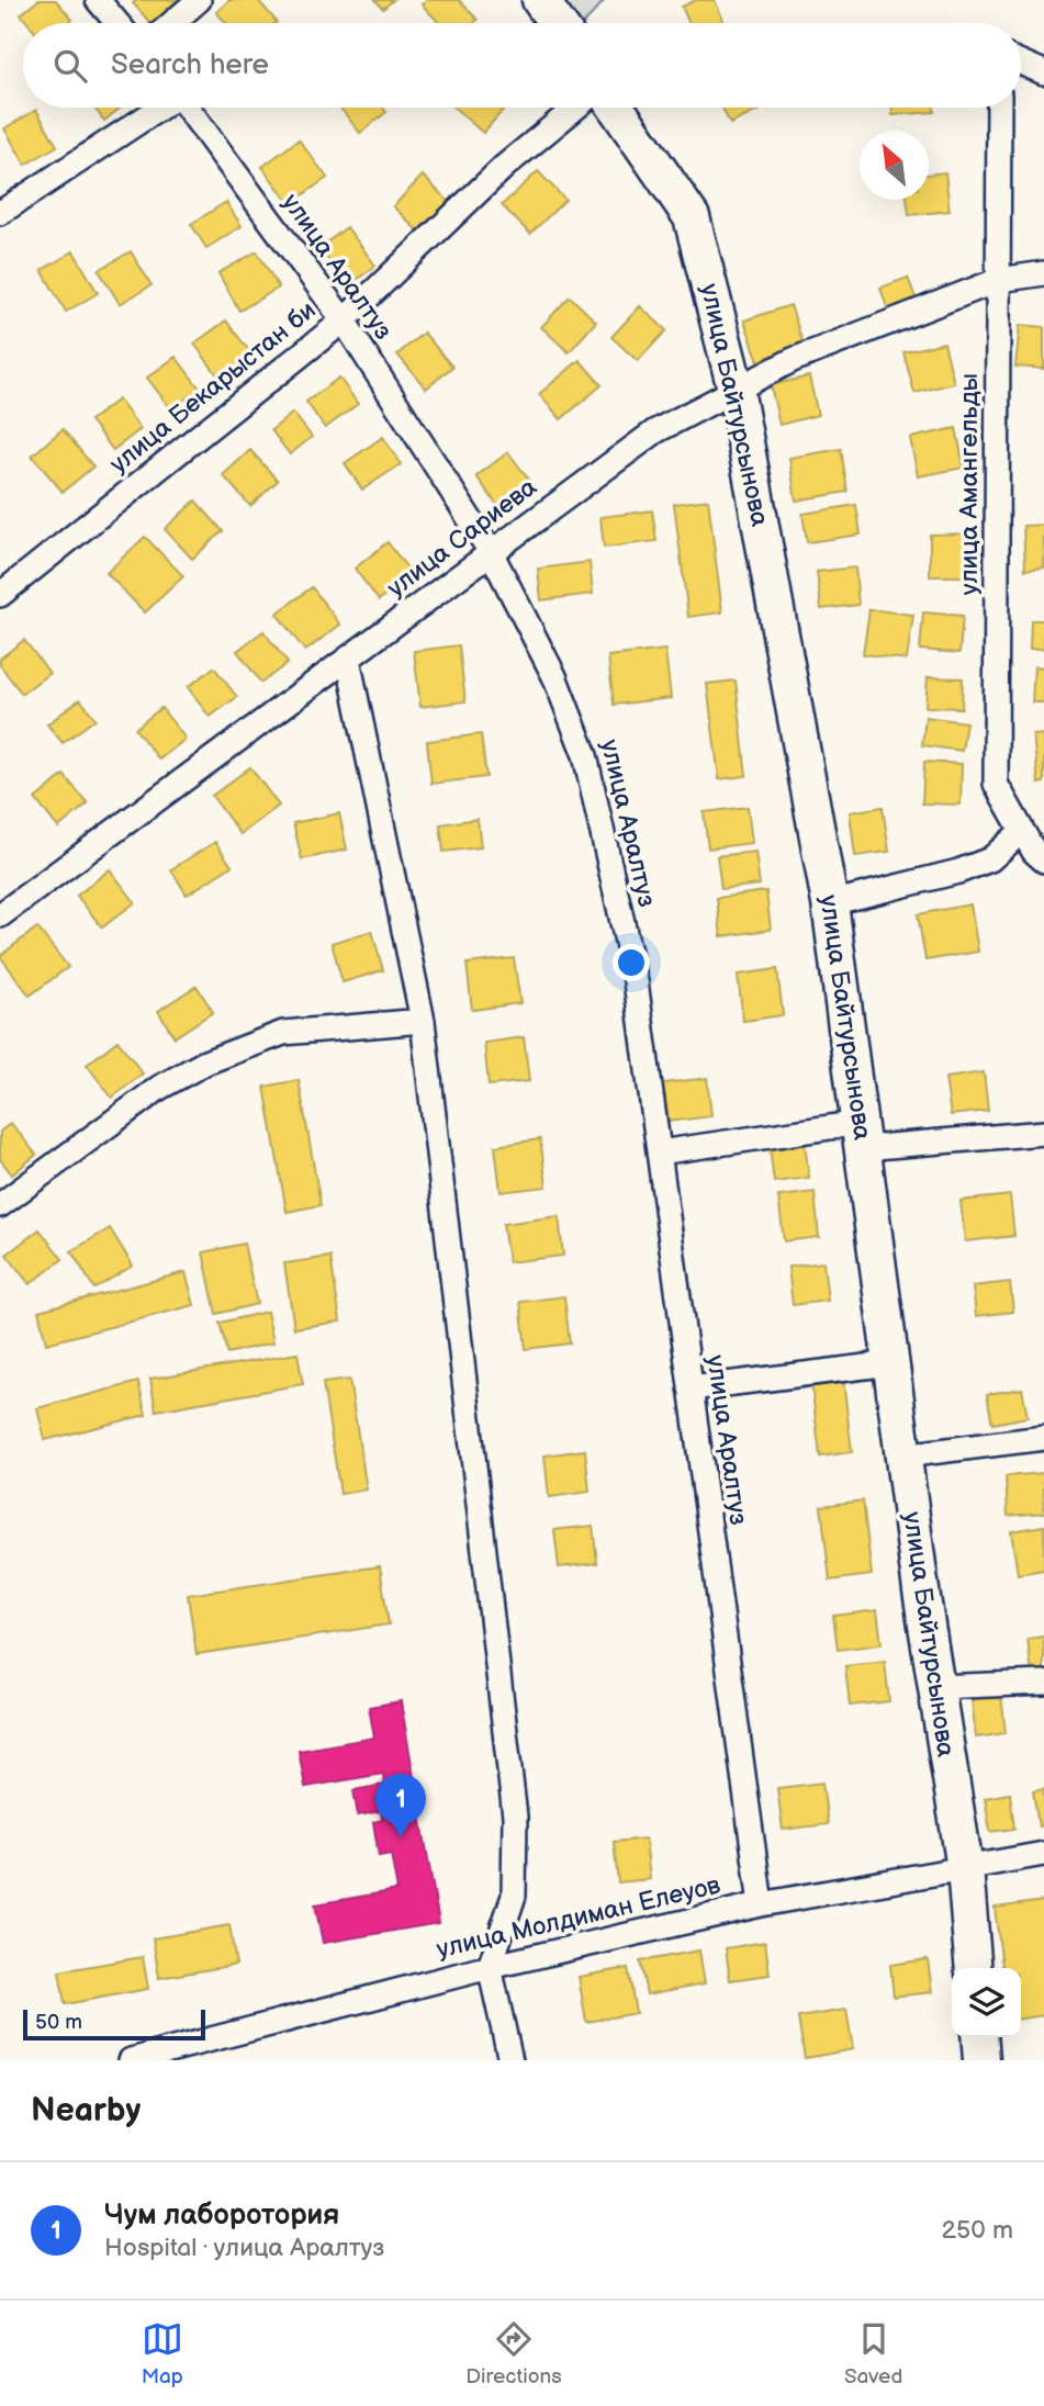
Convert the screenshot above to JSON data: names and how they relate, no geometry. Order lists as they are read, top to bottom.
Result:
{
  "streets": {
    "street": [
      "улица Аралтуз",
      "улица Бекарыстан би",
      "улица Байтурсынова",
      "улица Амангельды",
      "улица Сариева",
      "улица Молдиман Елеуов"
    ]
  },
  "crossings": [
    ["улица Аралтуз", "улица Бекарыстан би"],
    ["улица Аралтуз", "улица Сариева"],
    ["улица Аралтуз", "улица Молдиман Елеуов"],
    ["улица Байтурсынова", "улица Сариева"],
    ["улица Байтурсынова", "улица Молдиман Елеуов"],
    ["улица Амангельды", "улица Сариева"]
  ],
  "scale_bar": "50 m",
  "north": "top left",
  "page": {
    "search": "Search here",
    "pins": "1",
    "scale": "50 m",
    "heading": "Nearby",
    "list": [
      {
        "mark": "1",
        "name": "Чум лаборотория",
        "note": "Hospital · улица Аралтуз",
        "value": "250 m"
      }
    ],
    "nav": ["Map", "Directions", "Saved"]
  }
}
